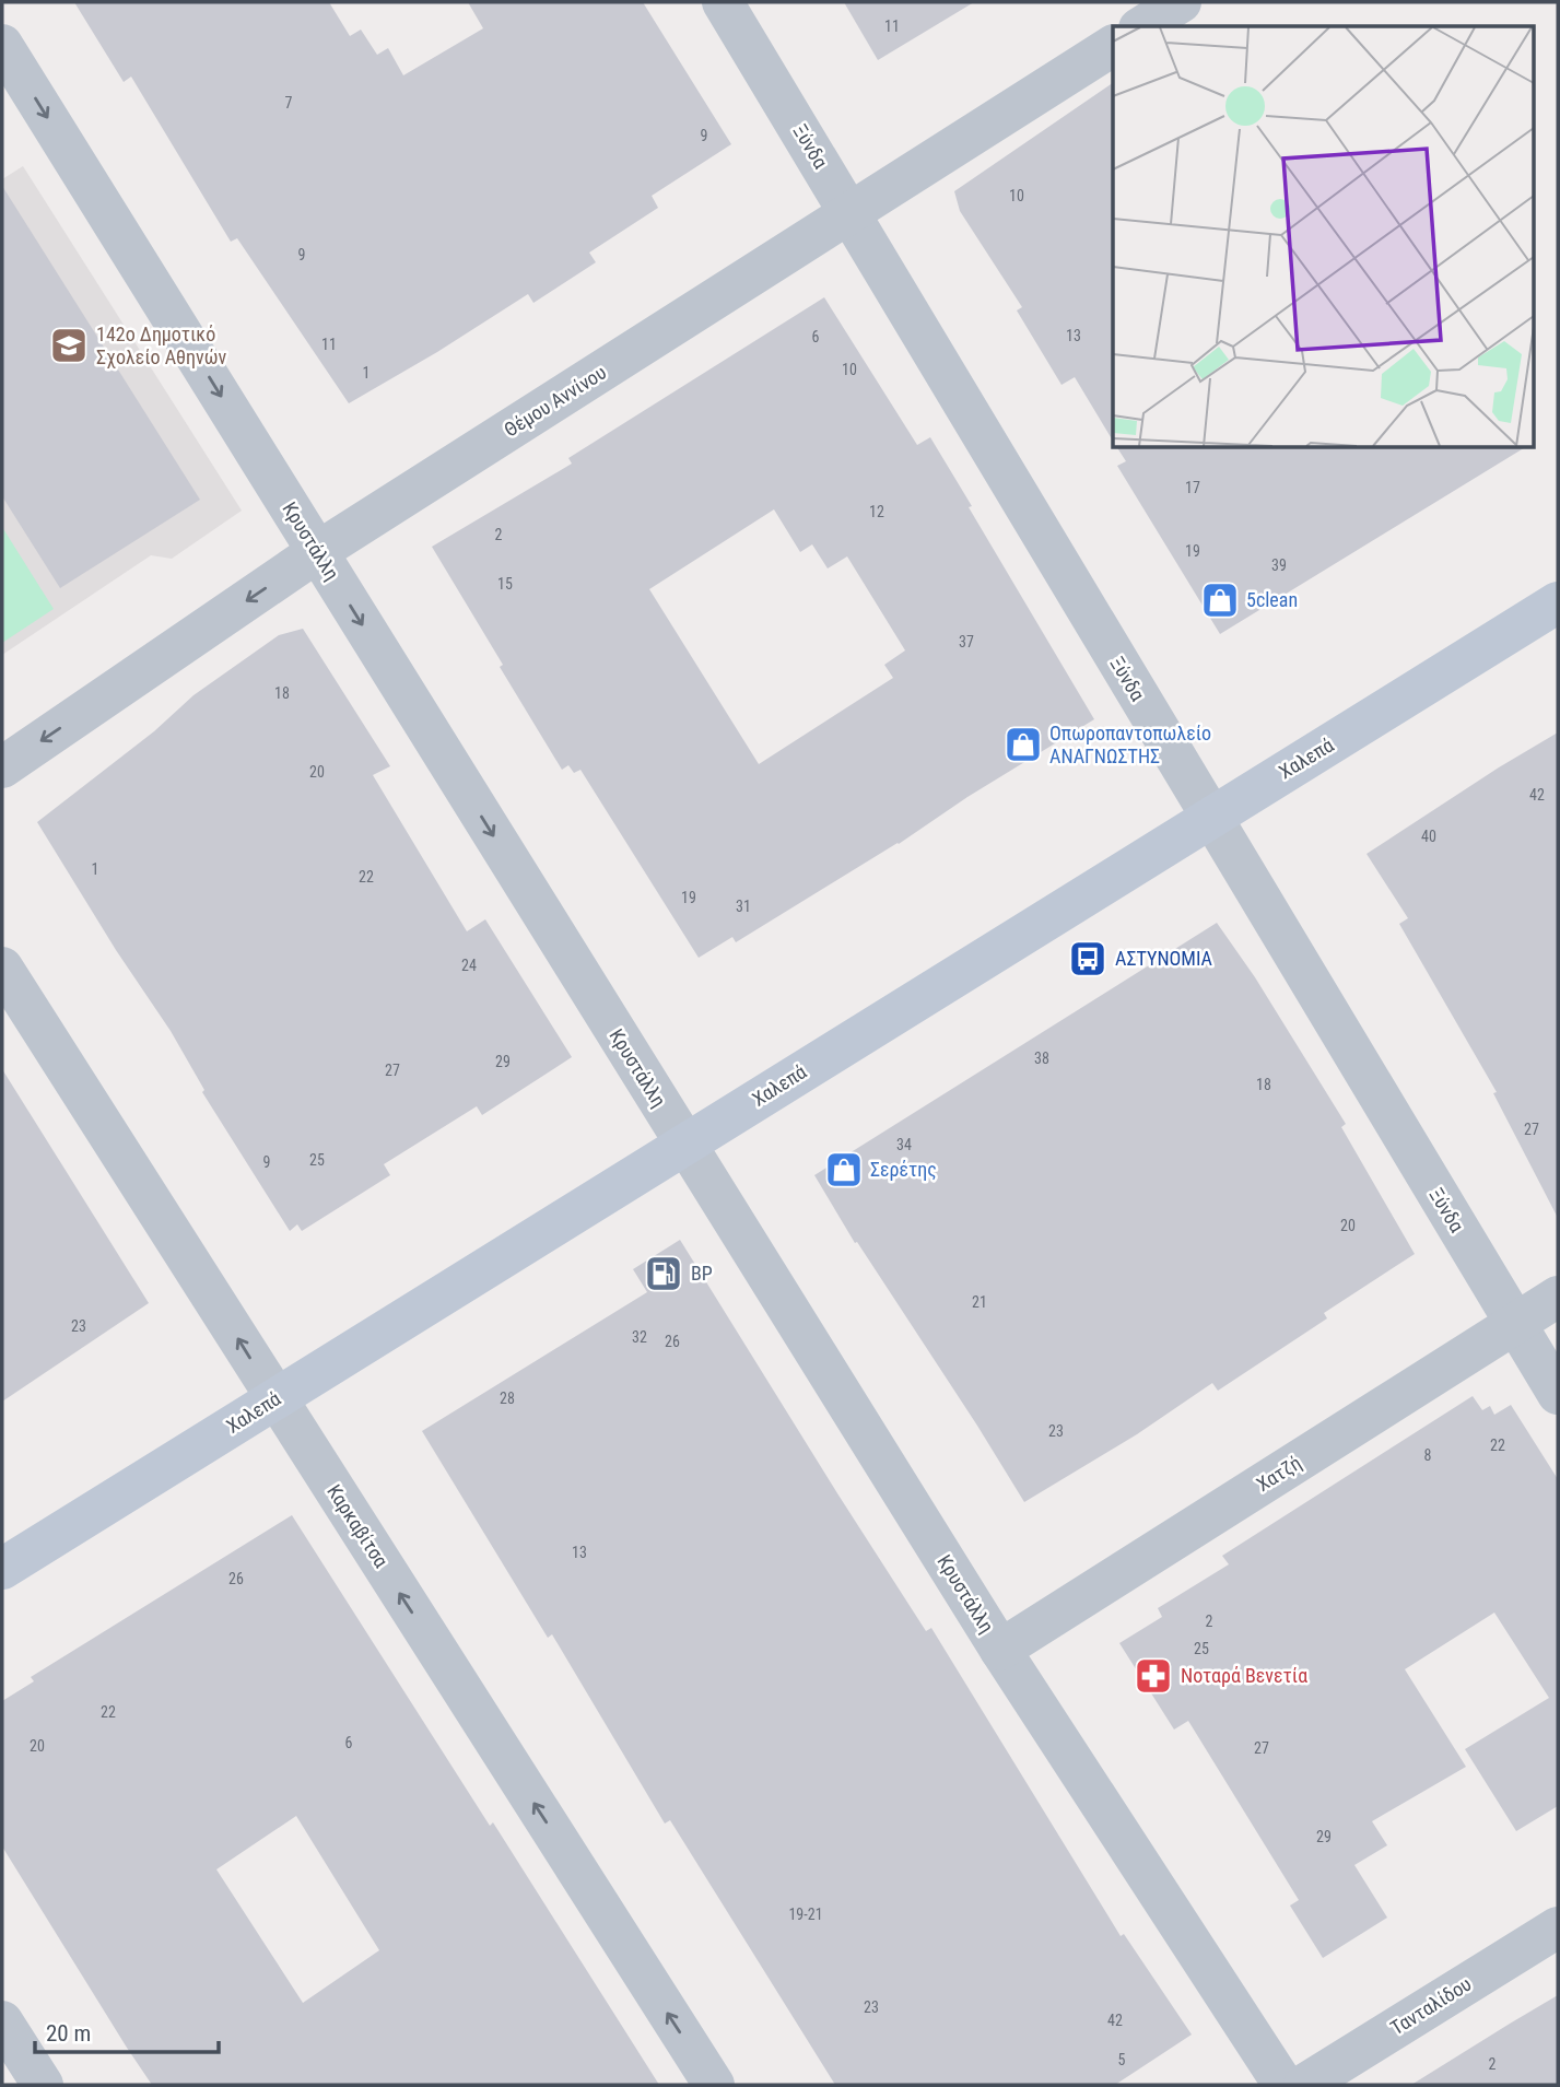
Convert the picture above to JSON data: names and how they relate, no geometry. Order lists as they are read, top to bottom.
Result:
{
  "streets": {
    "street": [
      "Ξύνδα",
      "Θέμου Αννίνου",
      "Κρυστάλλη",
      "Χαλεπά",
      "Χατζή",
      "Καρκαβίτσα",
      "Τανταλίδου"
    ]
  },
  "crossings": [
    ["Ξύνδα", "Θέμου Αννίνου"],
    ["Ξύνδα", "Χαλεπά"],
    ["Ξύνδα", "Χατζή"],
    ["Θέμου Αννίνου", "Κρυστάλλη"],
    ["Κρυστάλλη", "Χαλεπά"],
    ["Κρυστάλλη", "Χατζή"],
    ["Χαλεπά", "Καρκαβίτσα"]
  ],
  "one_way": ["Κρυστάλλη", "Καρκαβίτσα"],
  "places": {
    "school or university": ["142ο Δημοτικό Σχολείο Αθηνών"],
    "shop": ["5clean", "Οπωροπαντοπωλείο ΑΝΑΓΝΩΣΤΗΣ", "Σερέτης"],
    "bus stop": ["ΑΣΤΥΝΟΜΙΑ"],
    "fuel station": ["BP"],
    "pharmacy": ["Νοταρά Βενετία"]
  },
  "house_numbers": [
    "11",
    "7",
    "9",
    "10",
    "9",
    "13",
    "6",
    "11",
    "10",
    "1",
    "17",
    "12",
    "2",
    "19",
    "39",
    "15",
    "37",
    "18",
    "20",
    "42",
    "40",
    "1",
    "22",
    "19",
    "31",
    "24",
    "38",
    "29",
    "27",
    "18",
    "27",
    "34",
    "25",
    "9",
    "20",
    "21",
    "23",
    "32",
    "26",
    "28",
    "23",
    "22",
    "8",
    "13",
    "26",
    "2",
    "25",
    "22",
    "6",
    "20",
    "27",
    "29",
    "19-21",
    "23",
    "42",
    "5",
    "2"
  ],
  "scale_bar": "20 m"
}
